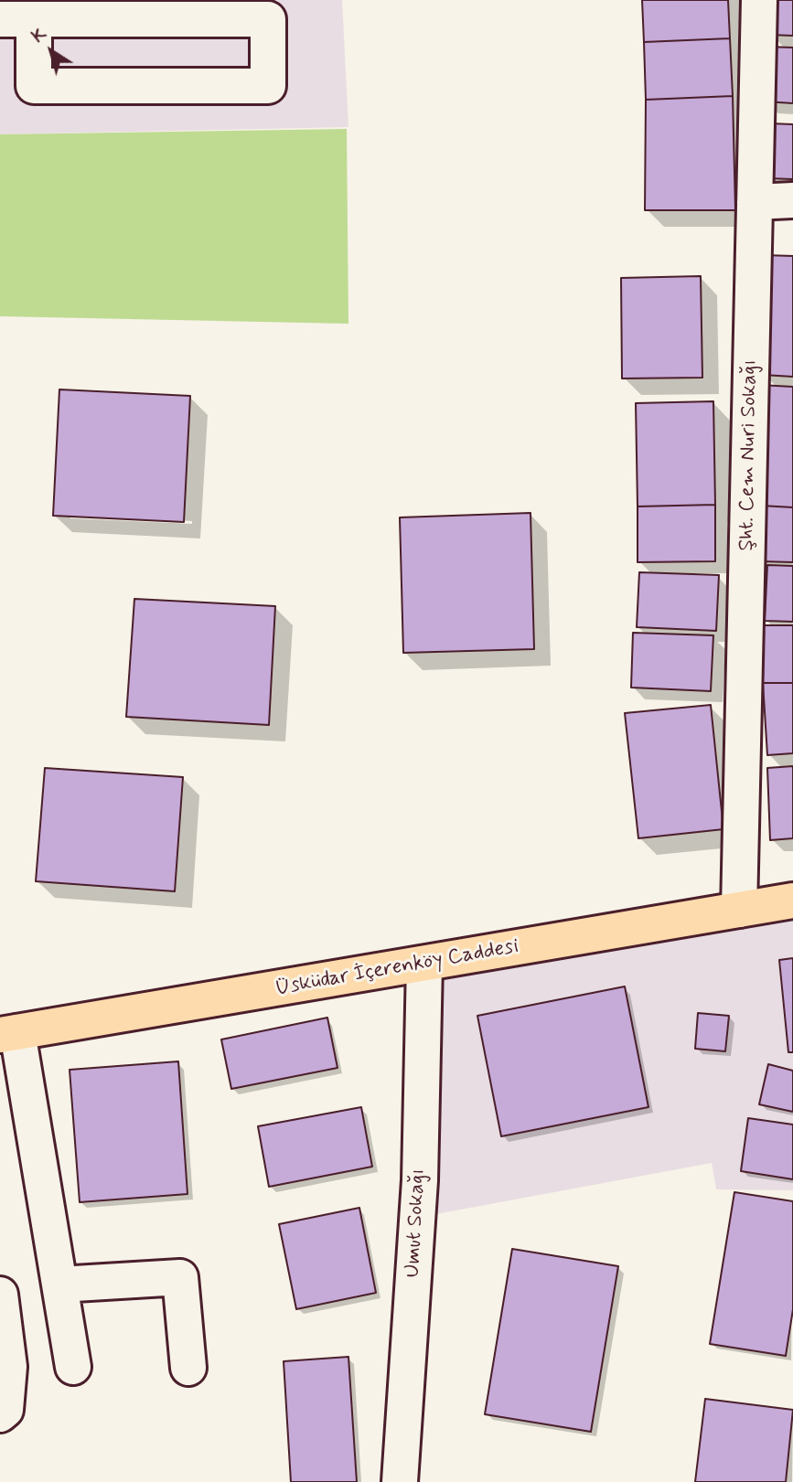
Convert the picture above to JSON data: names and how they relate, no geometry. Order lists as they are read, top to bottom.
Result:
{
  "streets": {
    "main road": ["Üsküdar İçerenköy Caddesi"],
    "street": ["Şht. Cem Nuri Sokağı", "Umut Sokağı"]
  },
  "crossings": [
    ["Şht. Cem Nuri Sokağı", "Üsküdar İçerenköy Caddesi"],
    ["Üsküdar İçerenköy Caddesi", "Umut Sokağı"]
  ],
  "north": "top left"
}
